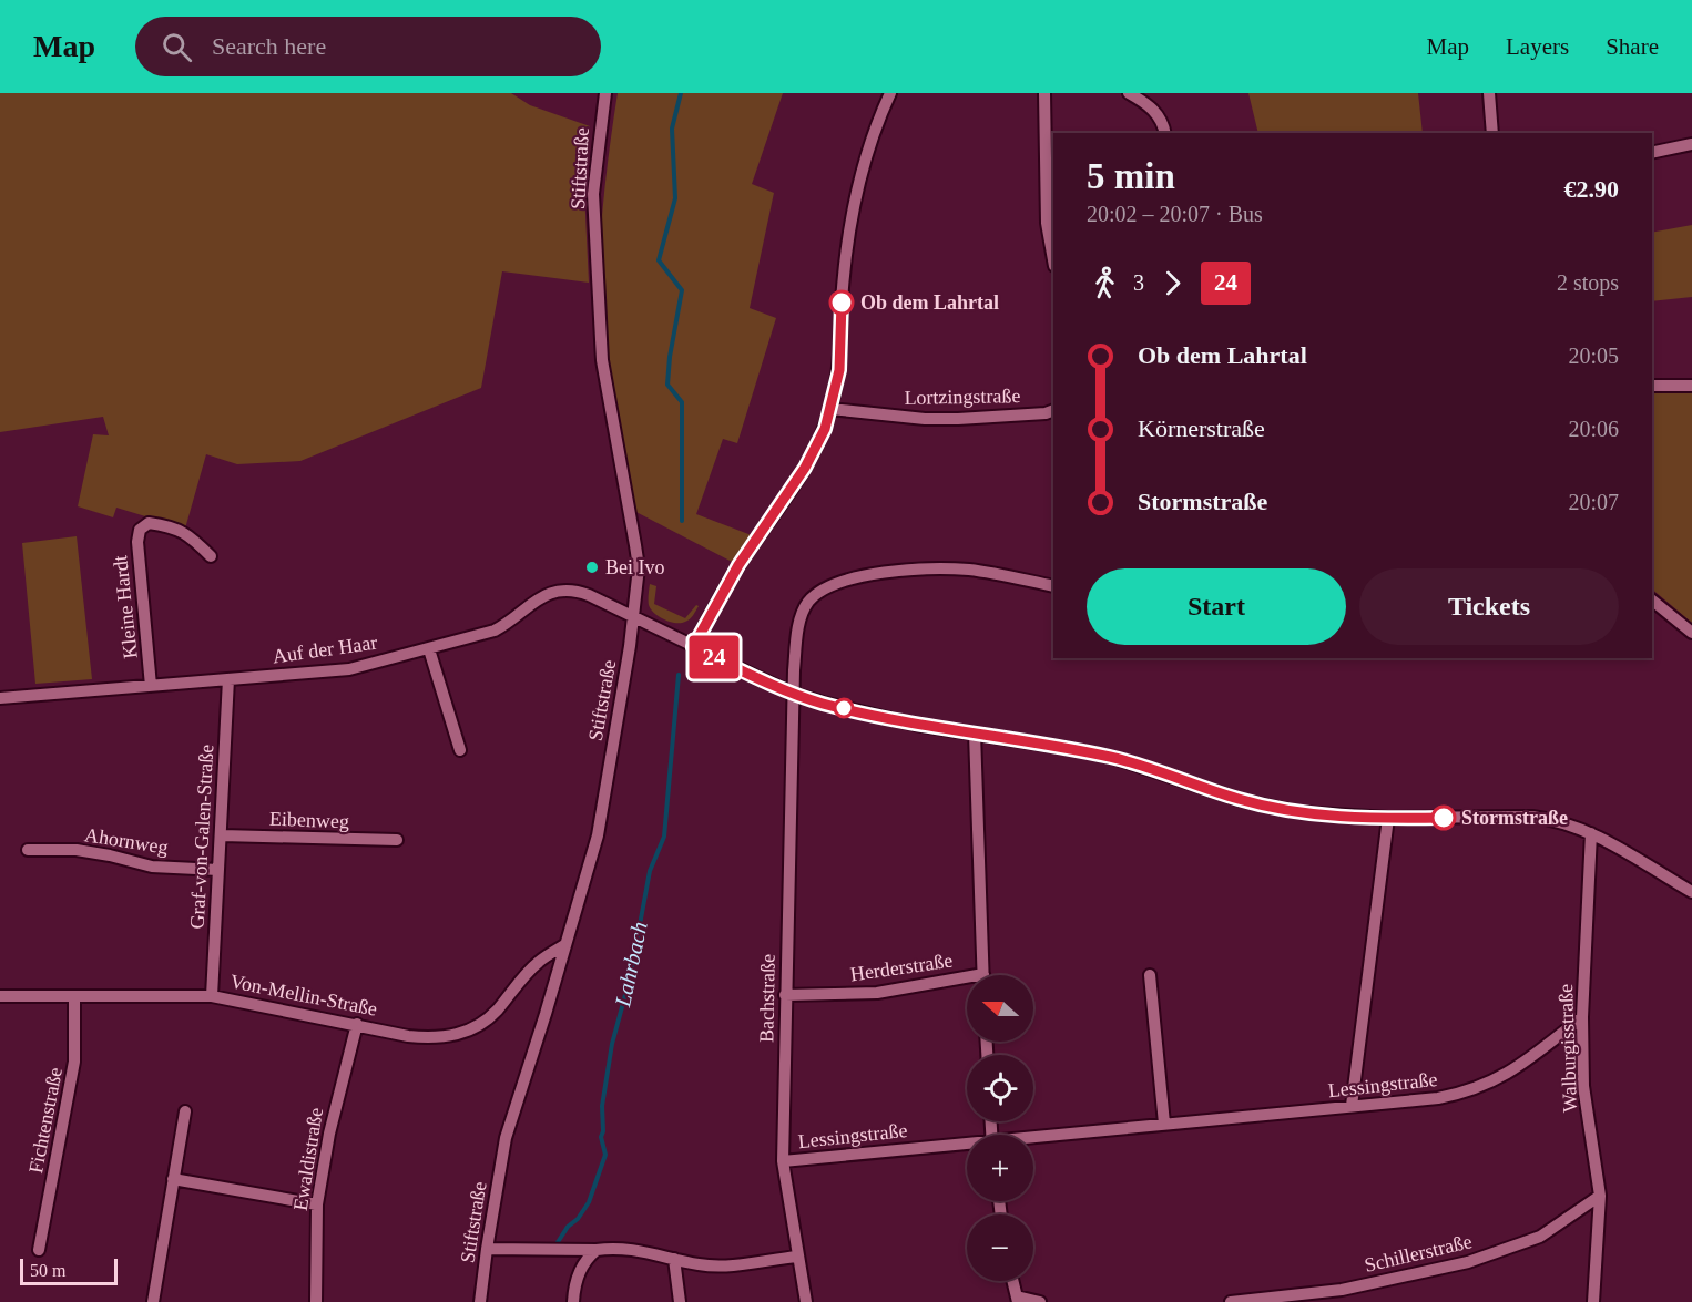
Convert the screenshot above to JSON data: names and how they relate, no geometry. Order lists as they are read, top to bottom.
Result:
{
  "streets": {
    "street": [
      "Stiftstraße",
      "Lortzingstraße",
      "Kleine Hardt",
      "Auf der Haar",
      "Eibenweg",
      "Graf-von-Galen-Straße",
      "Ahornweg",
      "Herderstraße",
      "Von-Mellin-Straße",
      "Bachstraße",
      "Walburgisstraße",
      "Lessingstraße",
      "Fichtenstraße",
      "Ewaldistraße",
      "Schillerstraße"
    ]
  },
  "crossings": [
    ["Stiftstraße", "Auf der Haar"],
    ["Stiftstraße", "Von-Mellin-Straße"],
    ["Kleine Hardt", "Auf der Haar"],
    ["Auf der Haar", "Graf-von-Galen-Straße"],
    ["Auf der Haar", "Bachstraße"],
    ["Auf der Haar", "Walburgisstraße"],
    ["Eibenweg", "Graf-von-Galen-Straße"],
    ["Graf-von-Galen-Straße", "Ahornweg"],
    ["Graf-von-Galen-Straße", "Von-Mellin-Straße"],
    ["Herderstraße", "Bachstraße"],
    ["Von-Mellin-Straße", "Fichtenstraße"],
    ["Von-Mellin-Straße", "Ewaldistraße"],
    ["Bachstraße", "Lessingstraße"],
    ["Walburgisstraße", "Lessingstraße"],
    ["Walburgisstraße", "Schillerstraße"]
  ],
  "water": ["Lahrbach"],
  "places": ["Ob dem Lahrtal", "Bei Ivo", "Stormstraße"],
  "lines": ["bus line 24"],
  "scale_bar": "50 m",
  "north": "left",
  "page": {
    "header": "Map",
    "search": "Search here",
    "nav": ["Map", "Layers", "Share"],
    "on_map": "24",
    "heading": ["5 min", "20:02 – 20:07 · Bus", "€2.90"],
    "legs": ["3", "24", "2 stops"],
    "list": [
      {
        "name": "Ob dem Lahrtal",
        "value": "20:05"
      },
      {
        "name": "Körnerstraße",
        "value": "20:06"
      },
      {
        "name": "Stormstraße",
        "value": "20:07"
      }
    ],
    "buttons": ["Start", "Tickets"],
    "map_buttons": ["+", "−"],
    "scale": "50 m"
  }
}
